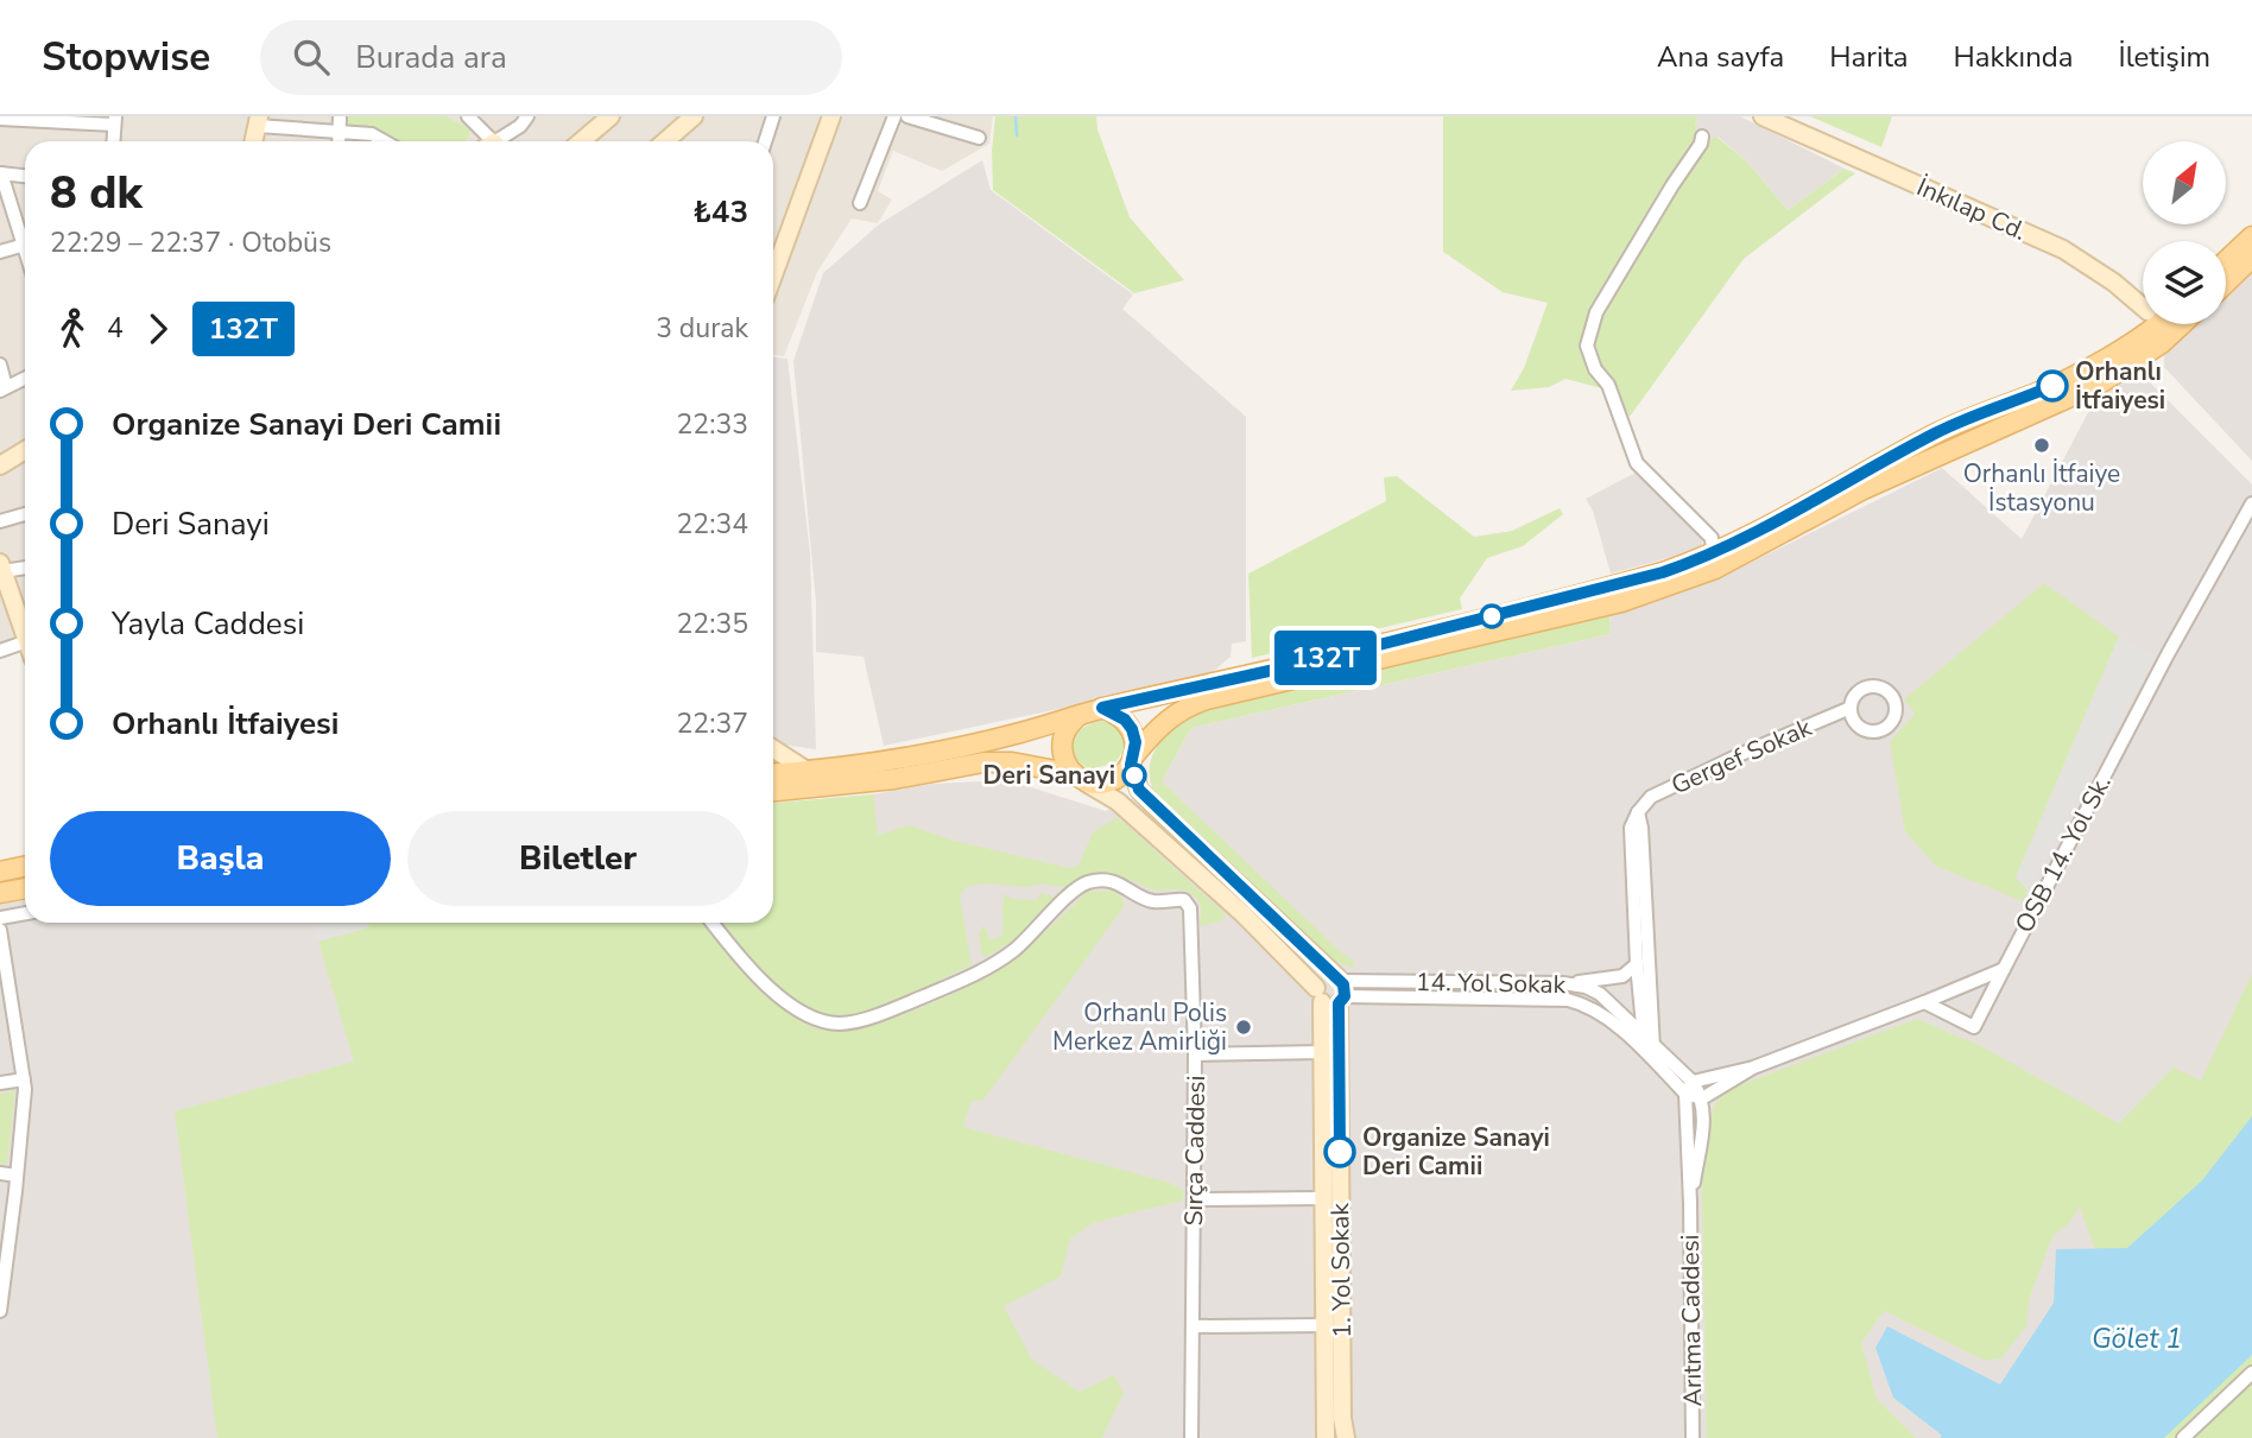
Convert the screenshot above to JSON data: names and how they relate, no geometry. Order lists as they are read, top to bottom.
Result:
{
  "streets": {
    "main road": ["İnkılap Cd.", "1. Yol Sokak"],
    "street": [
      "Gergef Sokak",
      "OSB 14. Yol Sk.",
      "14. Yol Sokak",
      "Sırça Caddesi",
      "Arıtma Caddesi"
    ]
  },
  "crossings": [
    ["14. Yol Sokak", "1. Yol Sokak"]
  ],
  "water": ["Gölet 1"],
  "places": [
    "Orhanlı İtfaiyesi",
    "Orhanlı İtfaiye İstasyonu",
    "Deri Sanayi",
    "Orhanlı Polis Merkez Amirliği",
    "Organize Sanayi Deri Camii"
  ],
  "lines": ["bus line 132T"],
  "north": "top right",
  "page": {
    "header": "Stopwise",
    "search": "Burada ara",
    "nav": [
      "Ana sayfa",
      "Harita",
      "Hakkında",
      "İletişim"
    ],
    "on_map": "132T",
    "heading": ["8 dk", "22:29 – 22:37 · Otobüs", "₺43"],
    "legs": ["4", "132T", "3 durak"],
    "list": [
      {
        "name": "Organize Sanayi Deri Camii",
        "value": "22:33"
      },
      {
        "name": "Deri Sanayi",
        "value": "22:34"
      },
      {
        "name": "Yayla Caddesi",
        "value": "22:35"
      },
      {
        "name": "Orhanlı İtfaiyesi",
        "value": "22:37"
      }
    ],
    "buttons": ["Başla", "Biletler"]
  }
}
